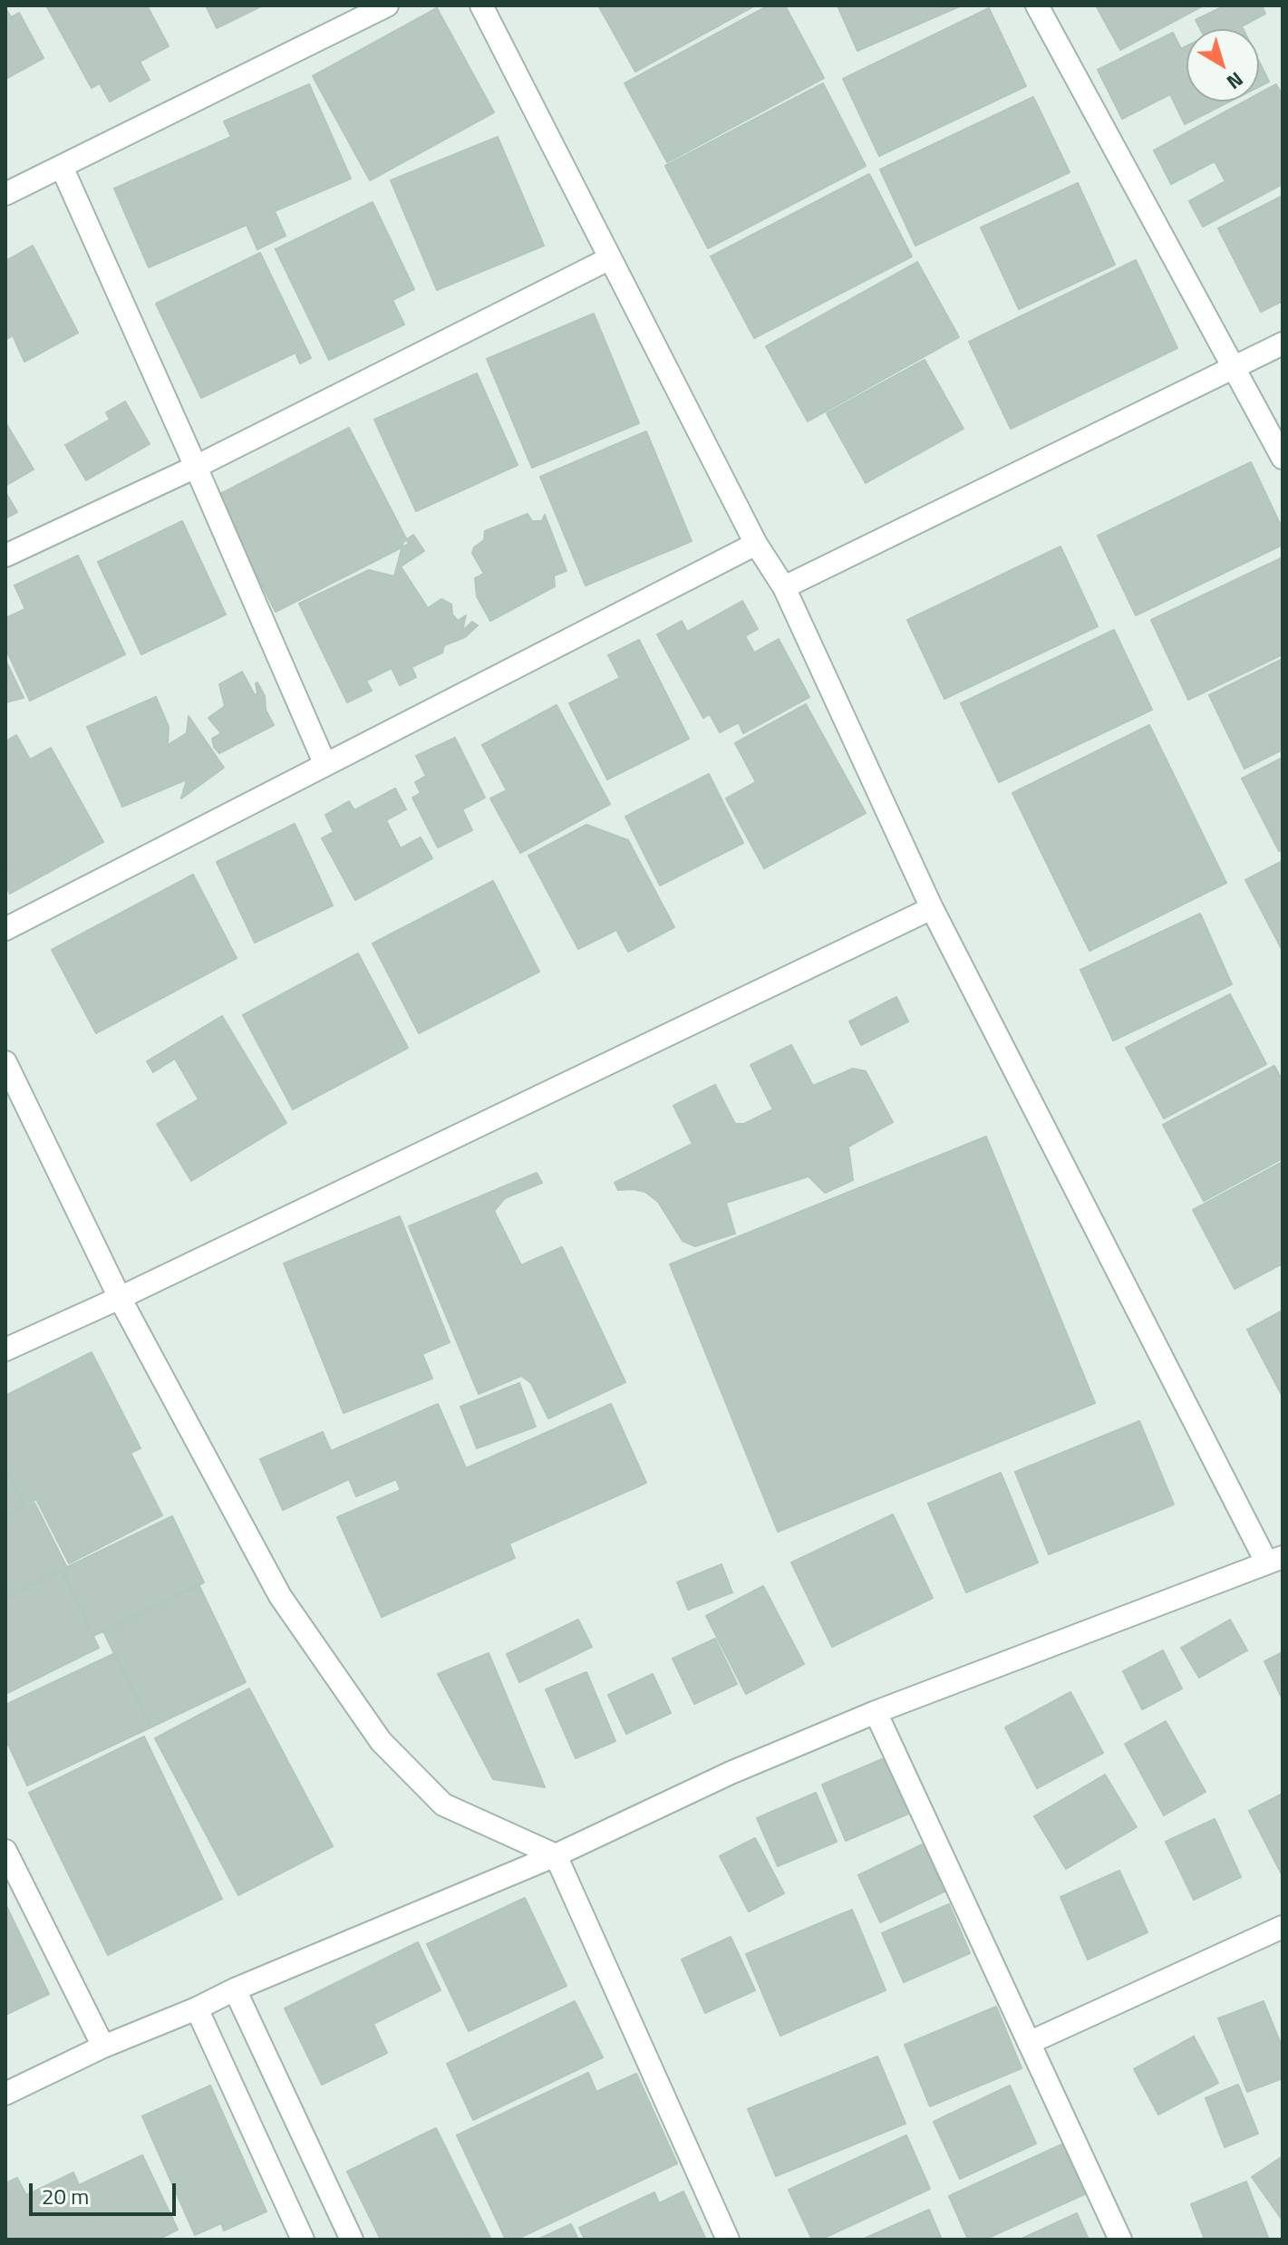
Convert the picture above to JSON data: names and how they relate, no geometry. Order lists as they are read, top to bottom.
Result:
{
  "scale_bar": "20 m",
  "north": "bottom right"
}
